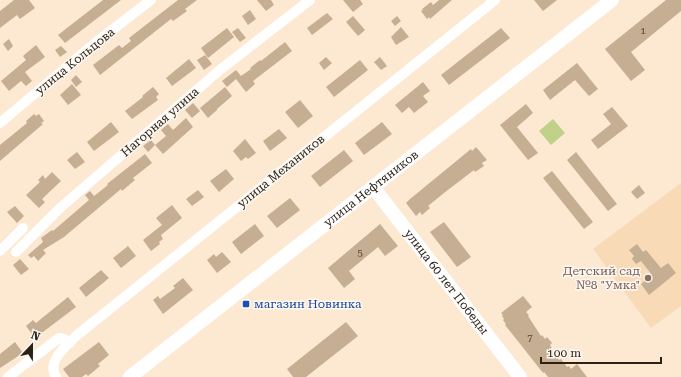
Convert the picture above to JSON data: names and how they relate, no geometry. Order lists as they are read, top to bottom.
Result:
{
  "streets": {
    "main road": ["улица Нефтяников", "улица 60 лет Победы"],
    "street": ["улица Кольцова", "Нагорная улица", "улица Механиков"]
  },
  "crossings": [
    ["улица Нефтяников", "улица 60 лет Победы"]
  ],
  "places": {
    "other": ["Детский сад №8 \"Умка\""],
    "transit": ["магазин Новинка"]
  },
  "house_numbers": ["1", "5", "7"],
  "scale_bar": "100 m",
  "north": "top"
}
